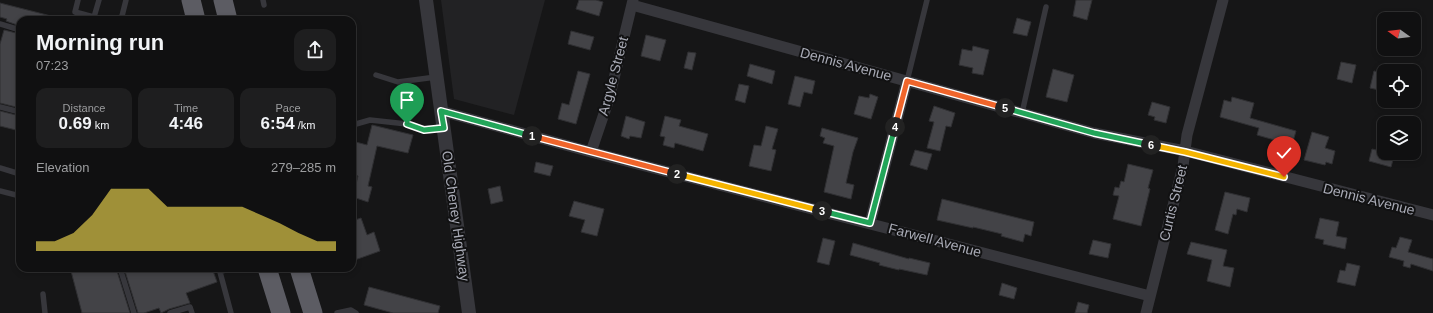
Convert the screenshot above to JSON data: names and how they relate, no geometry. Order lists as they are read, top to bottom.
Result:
{
  "streets": {
    "street": [
      "Dennis Avenue",
      "Argyle Street",
      "Curtis Street",
      "Old Cheney Highway",
      "Farwell Avenue"
    ]
  },
  "crossings": [
    ["Dennis Avenue", "Argyle Street"],
    ["Dennis Avenue", "Curtis Street"],
    ["Argyle Street", "Farwell Avenue"],
    ["Curtis Street", "Farwell Avenue"],
    ["Old Cheney Highway", "Farwell Avenue"]
  ],
  "north": "left",
  "page": {
    "heading": ["Morning run", "07:23"],
    "stats": [
      ["Distance", "0.69 km"],
      ["Time", "4:46"],
      ["Pace", "6:54 /km"]
    ],
    "pins": [
      "5",
      "4",
      "1",
      "6",
      "2",
      "3"
    ],
    "chart": ["Elevation", "279–285 m"]
  }
}
